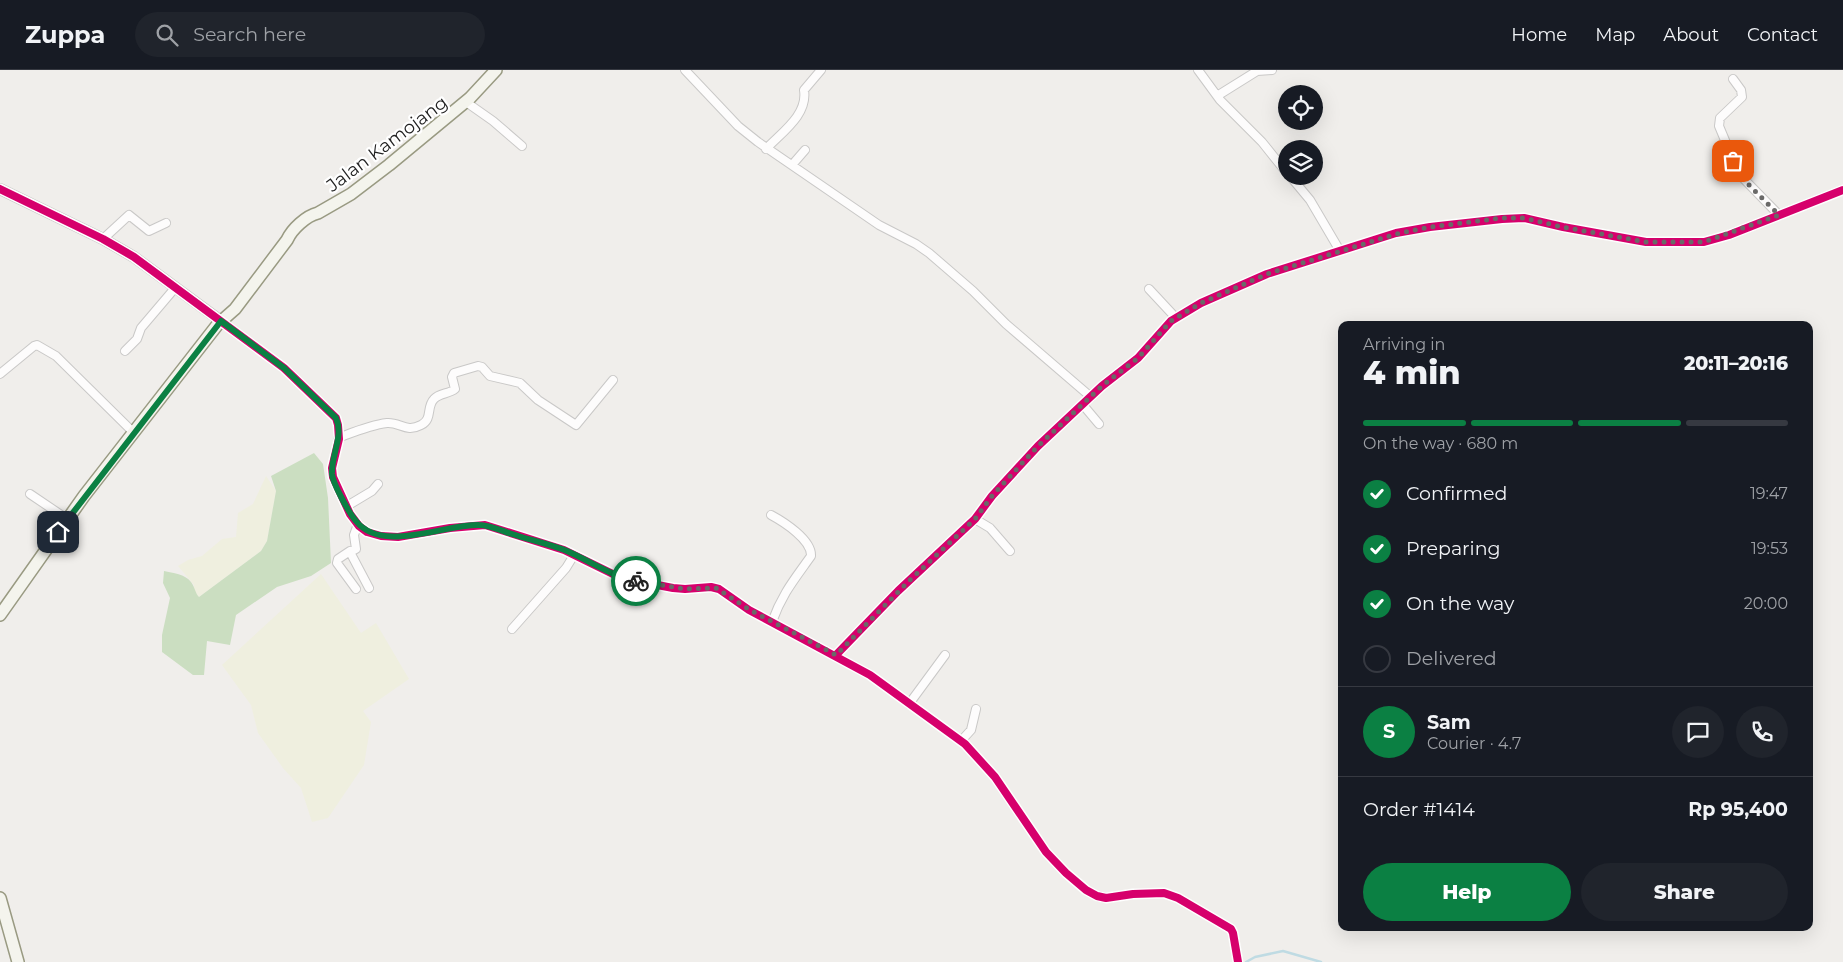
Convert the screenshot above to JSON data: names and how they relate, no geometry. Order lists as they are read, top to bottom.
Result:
{
  "streets": {
    "main road": ["Jalan Kamojang"]
  },
  "page": {
    "header": "Zuppa",
    "search": "Search here",
    "nav": [
      "Home",
      "Map",
      "About",
      "Contact"
    ],
    "heading": ["4 min", "Arriving in", "20:11–20:16"],
    "panel": [
      "Sam",
      "Courier · 4.7",
      "Order #1414",
      "Rp 95,400"
    ],
    "bar": "On the way · 680 m",
    "list": [
      ["Confirmed", "19:47"],
      ["Preparing", "19:53"],
      ["On the way", "20:00"],
      "Delivered"
    ],
    "round": "S",
    "buttons": ["Help", "Share"]
  }
}
